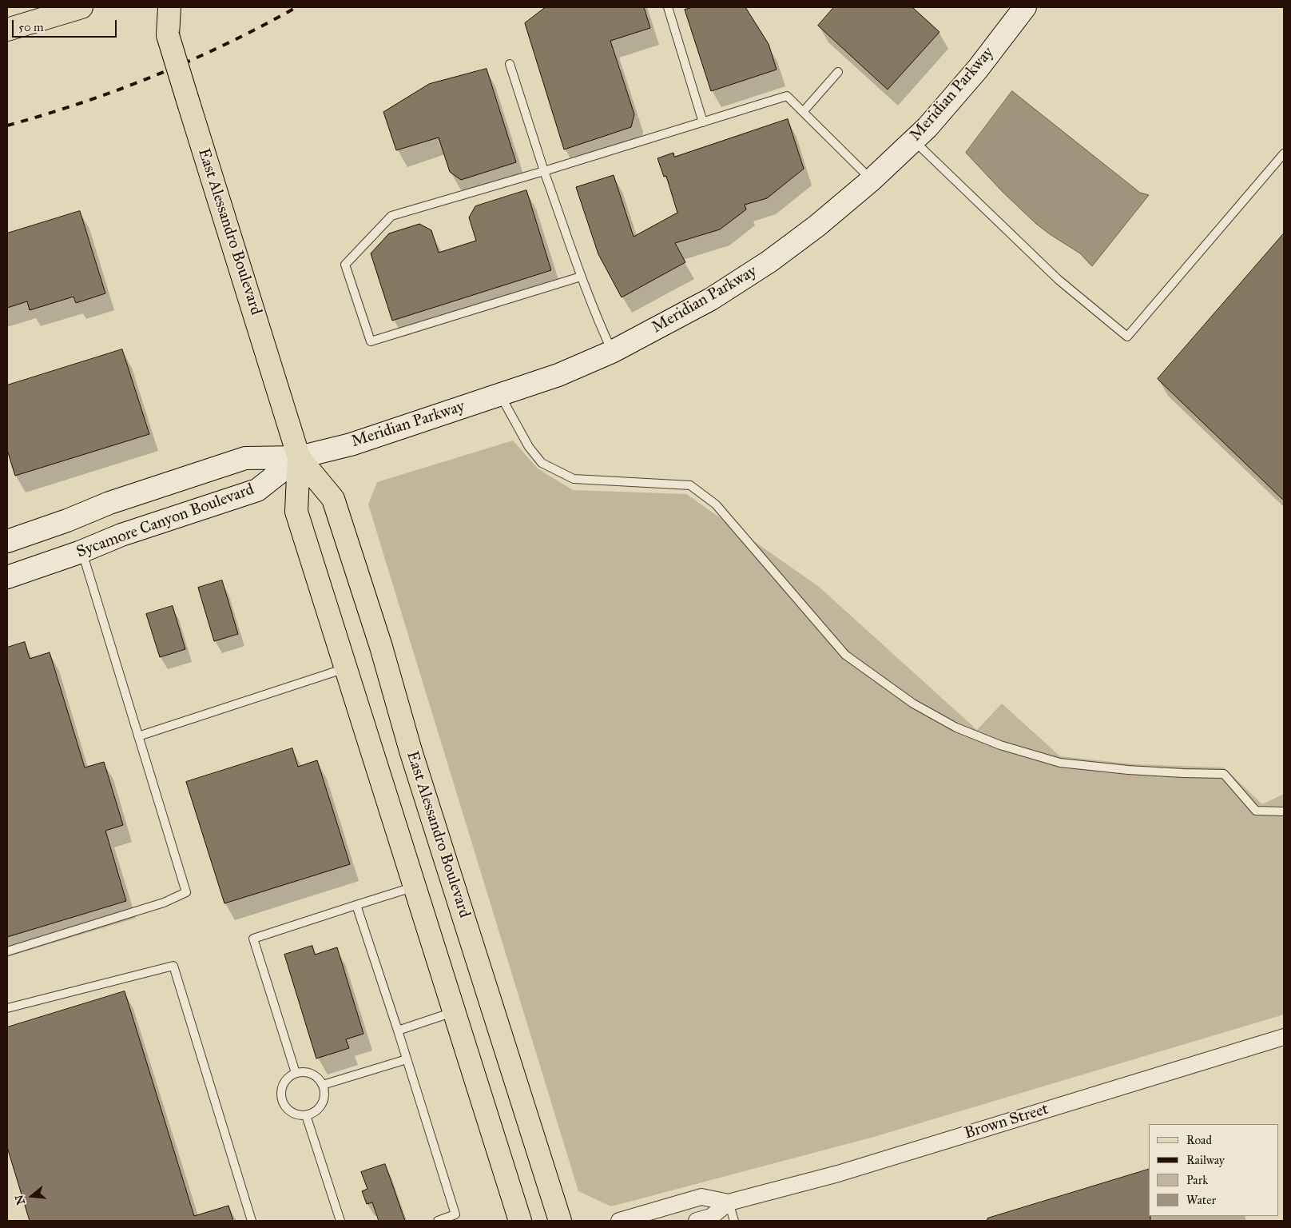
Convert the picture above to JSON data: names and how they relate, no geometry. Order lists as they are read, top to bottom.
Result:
{
  "streets": {
    "main road": ["Meridian Parkway", "East Alessandro Boulevard", "Sycamore Canyon Boulevard"],
    "street": ["Brown Street"]
  },
  "crossings": [
    ["Meridian Parkway", "East Alessandro Boulevard"],
    ["Meridian Parkway", "Sycamore Canyon Boulevard"],
    ["East Alessandro Boulevard", "Sycamore Canyon Boulevard"]
  ],
  "legend": [
    "Road",
    "Railway",
    "Park",
    "Water"
  ],
  "scale_bar": "50 m",
  "north": "left"
}
